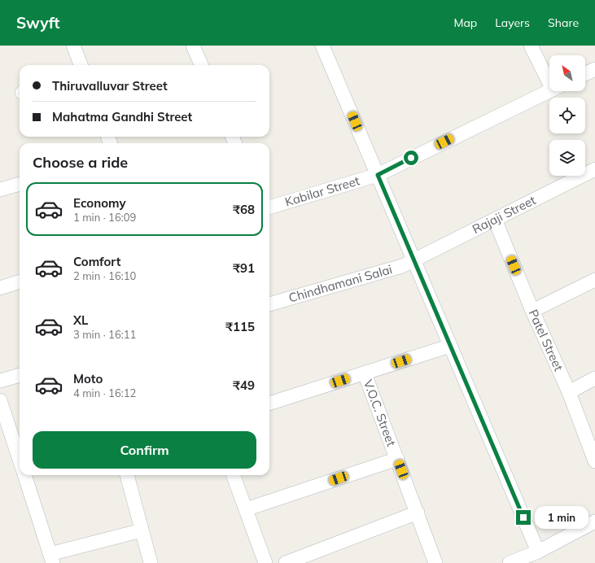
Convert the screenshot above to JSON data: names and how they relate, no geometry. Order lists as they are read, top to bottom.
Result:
{
  "streets": {
    "street": [
      "Kabilar Street",
      "Rajaji Street",
      "Chindhamani Salai",
      "Patel Street",
      "V.O.C. Street"
    ]
  },
  "crossings": [
    ["Rajaji Street", "Chindhamani Salai"],
    ["Rajaji Street", "Patel Street"]
  ],
  "north": "top left",
  "page": {
    "header": "Swyft",
    "nav": ["Map", "Layers", "Share"],
    "banner": ["Thiruvalluvar Street", "Mahatma Gandhi Street"],
    "heading": "Choose a ride",
    "list": [
      {
        "name": "Economy",
        "note": "1 min · 16:09",
        "value": "₹68"
      },
      {
        "name": "Comfort",
        "note": "2 min · 16:10",
        "value": "₹91"
      },
      {
        "name": "XL",
        "note": "3 min · 16:11",
        "value": "₹115"
      },
      {
        "name": "Moto",
        "note": "4 min · 16:12",
        "value": "₹49"
      }
    ],
    "buttons": "Confirm",
    "bubble": "1 min"
  }
}
